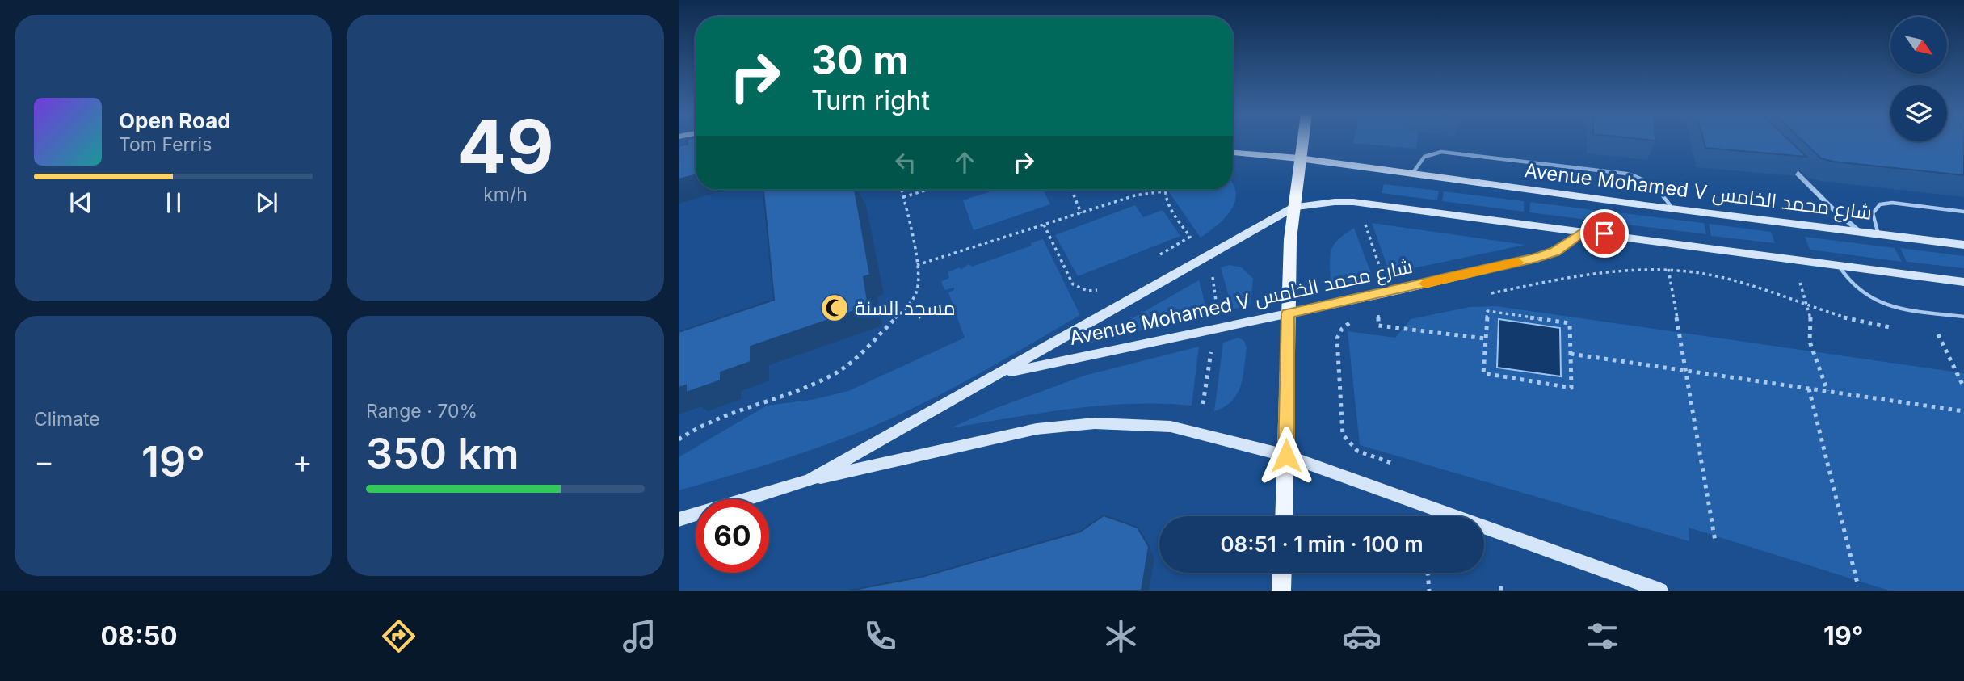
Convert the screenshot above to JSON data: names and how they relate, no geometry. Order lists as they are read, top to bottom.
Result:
{
  "streets": {
    "main road": ["Avenue Mohamed V شارع محمد الخامس"]
  },
  "places": {
    "mosque": ["مسجد السنة"]
  },
  "north": "bottom right",
  "page": {
    "tile": [
      ["49", "km/h"],
      "Climate",
      ["Range · 70%", "350 km"]
    ],
    "turn": ["30 m", "Turn right"],
    "song": ["Open Road", "Tom Ferris"],
    "heat": ["−", "19°", "+"],
    "limit": "60",
    "trip": "08:51 · 1 min · 100 m",
    "tabs": ["08:50", "19°"]
  }
}
